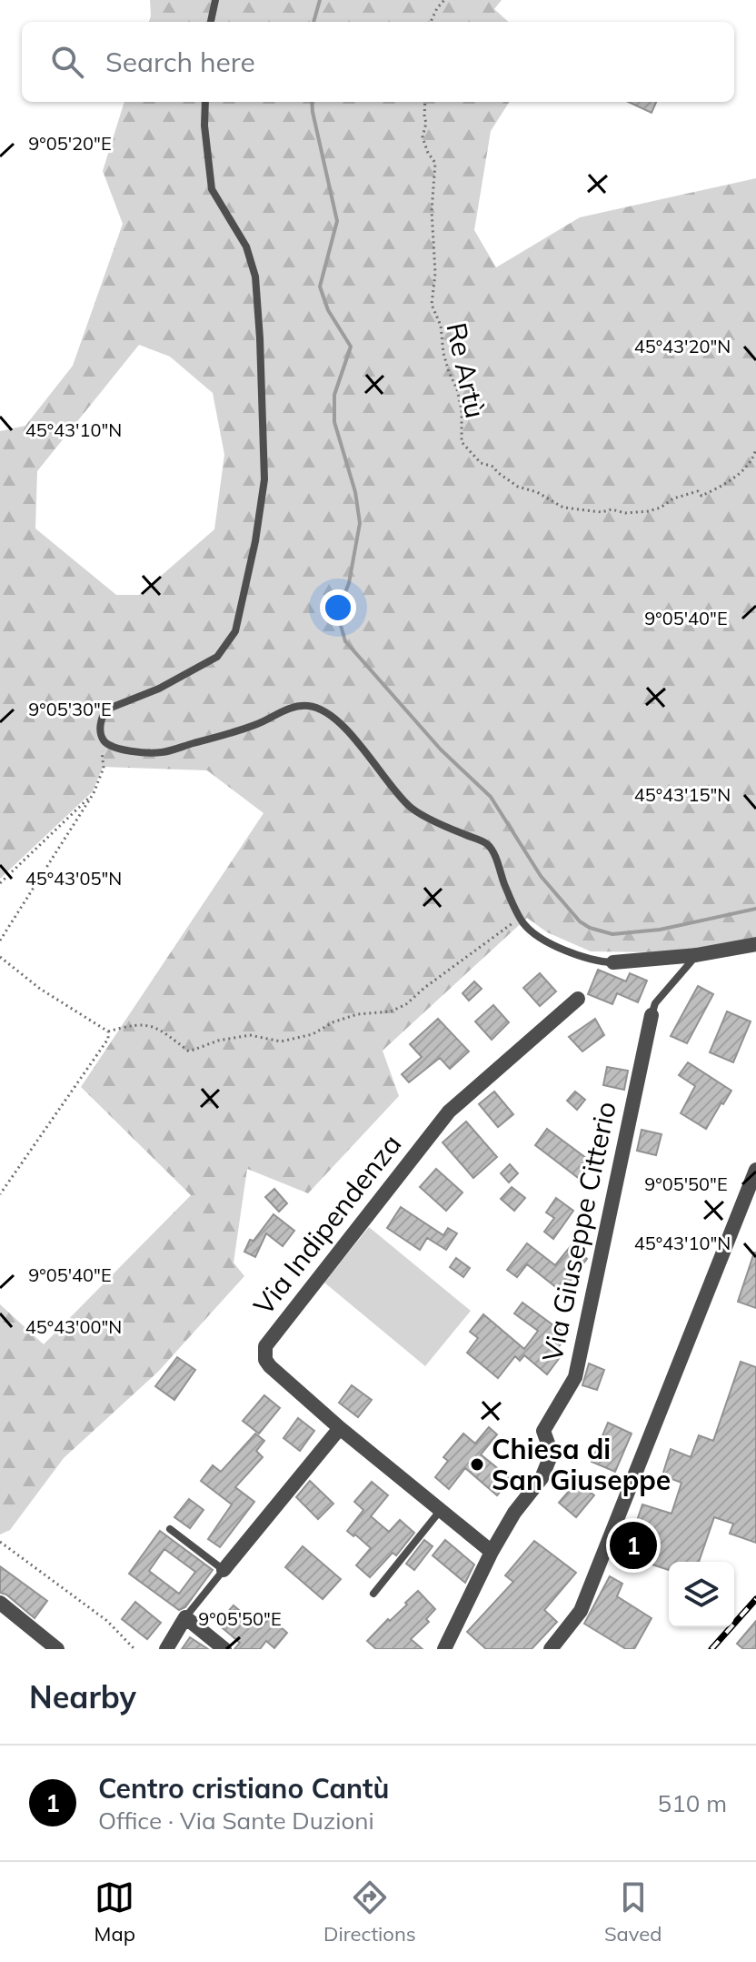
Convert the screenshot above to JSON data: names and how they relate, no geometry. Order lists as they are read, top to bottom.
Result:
{
  "streets": {
    "street": ["Via Indipendenza", "Via Giuseppe Citterio"],
    "path": ["Re Artù"]
  },
  "crossings": [
    ["Via Indipendenza", "Via Giuseppe Citterio"]
  ],
  "places": ["Chiesa di San Giuseppe"],
  "page": {
    "search": "Search here",
    "pins": "1",
    "heading": "Nearby",
    "list": [
      {
        "mark": "1",
        "name": "Centro cristiano Cantù",
        "note": "Office · Via Sante Duzioni",
        "value": "510 m"
      }
    ],
    "nav": ["Map", "Directions", "Saved"]
  },
  "coordinates": [
    "9°05'20\"E",
    "45°43'20\"N",
    "45°43'10\"N",
    "9°05'40\"E",
    "9°05'30\"E",
    "45°43'15\"N",
    "45°43'05\"N",
    "9°05'50\"E",
    "45°43'00\"N"
  ]
}
